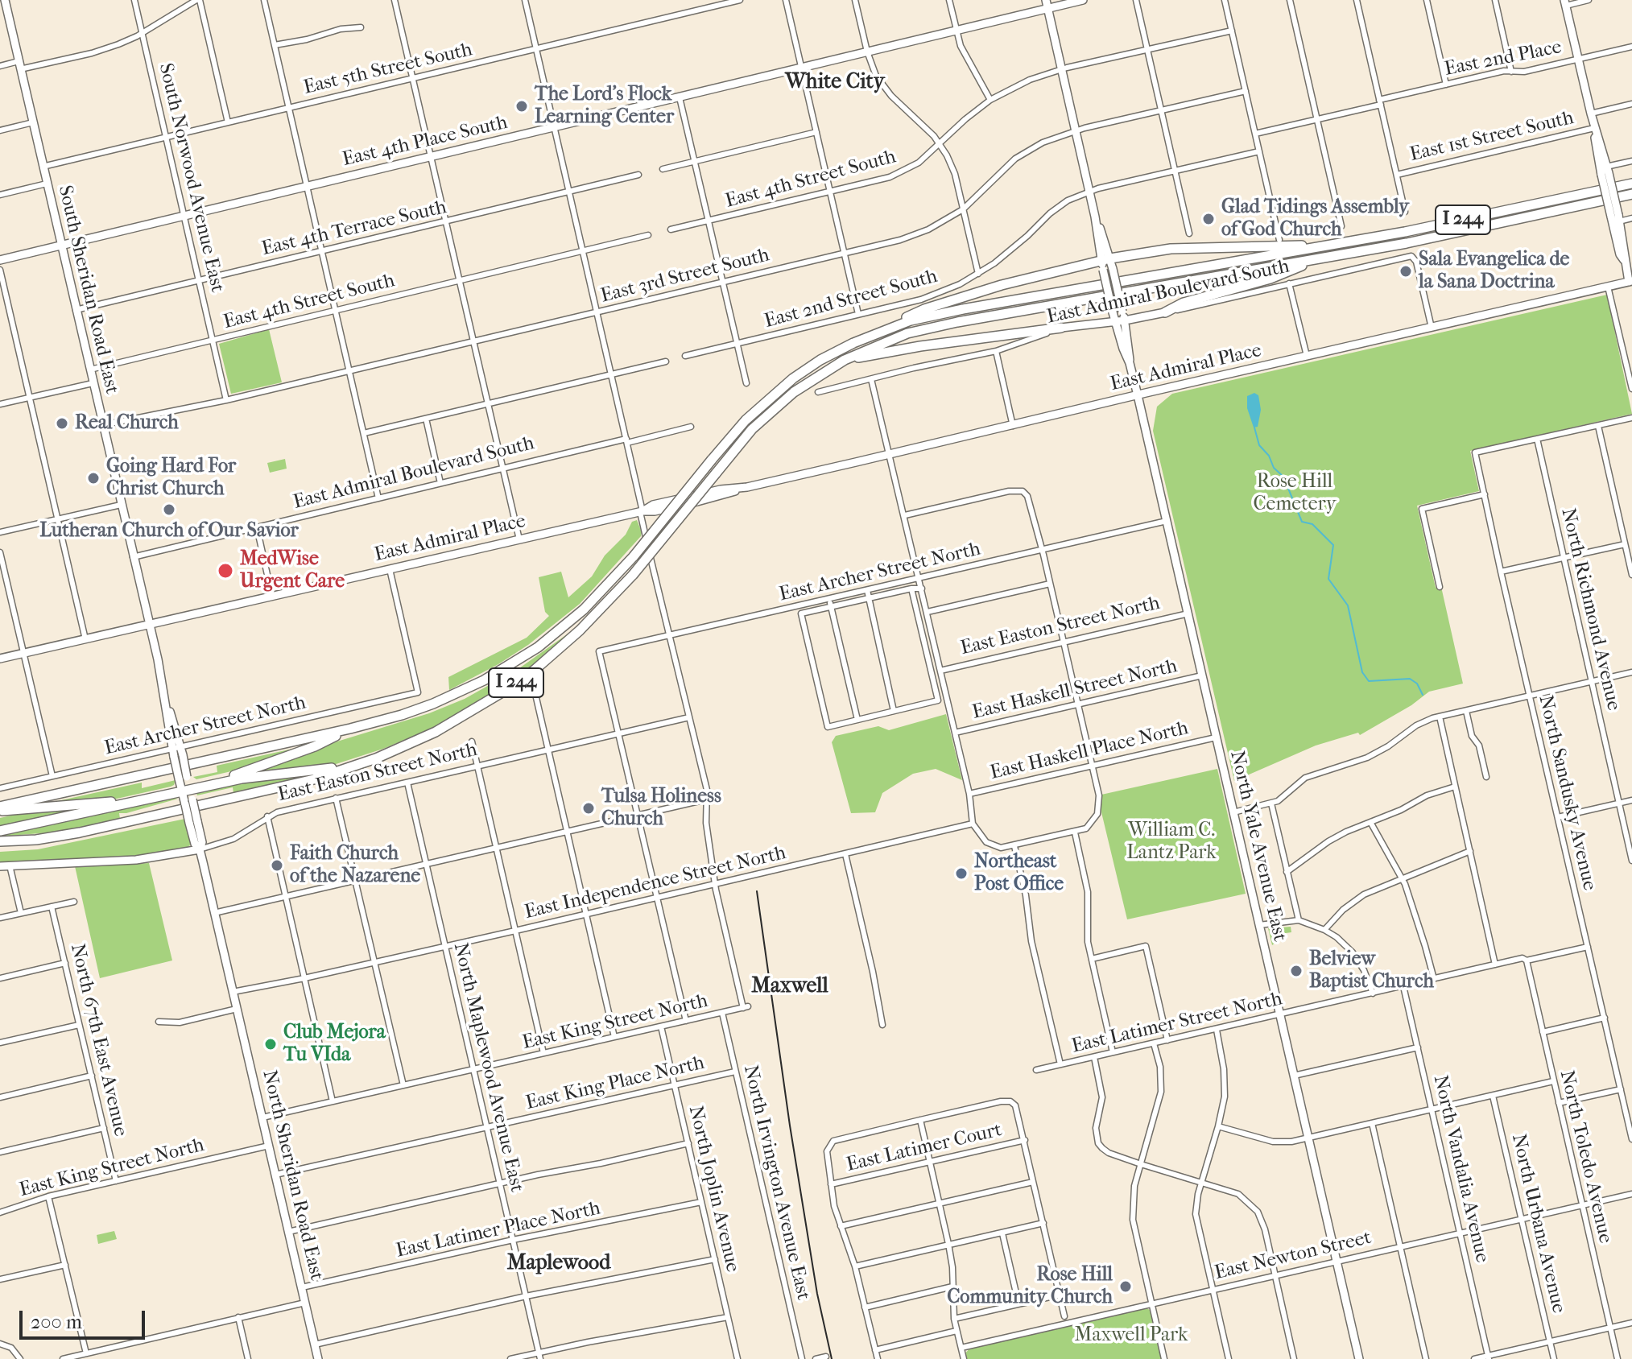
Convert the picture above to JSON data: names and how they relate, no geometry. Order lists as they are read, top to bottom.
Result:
{
  "streets": {
    "highway": ["I 244"],
    "main road": [
      "East 4th Place South",
      "South Sheridan Road East",
      "East Admiral Boulevard South",
      "East Admiral Place",
      "East Easton Street North",
      "North Yale Avenue East",
      "North Sheridan Road East"
    ],
    "street": [
      "East 2nd Place",
      "East 5th Street South",
      "East 1st Street South",
      "South Norwood Avenue East",
      "East 4th Street South",
      "East 4th Terrace South",
      "East 3rd Street South",
      "East 2nd Street South",
      "East Archer Street North",
      "North Richmond Avenue",
      "East Haskell Street North",
      "East Haskell Place North",
      "North Sandusky Avenue",
      "East Independence Street North",
      "East King Street North",
      "East Latimer Street North",
      "North 67th East Avenue",
      "North Maplewood Avenue East",
      "East King Place North",
      "East Latimer Court",
      "North Toledo Avenue",
      "North Vandalia Avenue",
      "North Irvington Avenue East",
      "North Joplin Avenue",
      "North Urbana Avenue",
      "East Latimer Place North",
      "East Newton Street"
    ]
  },
  "crossings": [
    ["East 5th Street South", "South Norwood Avenue East"],
    ["East 5th Street South", "South Sheridan Road East"],
    ["East 4th Place South", "South Norwood Avenue East"],
    ["East 4th Place South", "South Sheridan Road East"],
    ["South Norwood Avenue East", "East 4th Street South"],
    ["South Norwood Avenue East", "East 4th Terrace South"],
    ["South Norwood Avenue East", "East 3rd Street South"],
    ["East 4th Street South", "South Sheridan Road East"],
    ["East 4th Terrace South", "South Sheridan Road East"],
    ["East 3rd Street South", "South Sheridan Road East"],
    ["South Sheridan Road East", "East Admiral Boulevard South"],
    ["South Sheridan Road East", "East Admiral Place"],
    ["South Sheridan Road East", "North Sheridan Road East"],
    ["East Admiral Boulevard South", "East Admiral Place"],
    ["East Admiral Place", "East Archer Street North"],
    ["East Admiral Place", "North Yale Avenue East"],
    ["East Admiral Place", "North Sheridan Road East"],
    ["East Archer Street North", "East Easton Street North"],
    ["East Archer Street North", "North Yale Avenue East"],
    ["East Archer Street North", "North Sheridan Road East"],
    ["North Richmond Avenue", "North Sandusky Avenue"],
    ["East Easton Street North", "North Yale Avenue East"],
    ["East Easton Street North", "North Maplewood Avenue East"],
    ["East Easton Street North", "North Sheridan Road East"],
    ["East Haskell Street North", "North Yale Avenue East"],
    ["East Haskell Place North", "North Yale Avenue East"],
    ["North Sandusky Avenue", "East Latimer Street North"],
    ["North Yale Avenue East", "East Latimer Street North"],
    ["North Yale Avenue East", "East Newton Street"],
    ["East Independence Street North", "East King Street North"],
    ["East Independence Street North", "North Maplewood Avenue East"],
    ["East Independence Street North", "North Sheridan Road East"],
    ["East King Street North", "North 67th East Avenue"],
    ["East King Street North", "North Maplewood Avenue East"],
    ["East King Street North", "North Sheridan Road East"],
    ["East King Street North", "North Irvington Avenue East"],
    ["East King Street North", "North Joplin Avenue"],
    ["East Latimer Street North", "North Toledo Avenue"],
    ["East Latimer Street North", "North Vandalia Avenue"],
    ["North Maplewood Avenue East", "East King Place North"],
    ["North Maplewood Avenue East", "East Latimer Place North"],
    ["East King Place North", "North Sheridan Road East"],
    ["East King Place North", "North Irvington Avenue East"],
    ["East King Place North", "North Joplin Avenue"],
    ["North Toledo Avenue", "East Newton Street"],
    ["North Vandalia Avenue", "East Newton Street"],
    ["North Sheridan Road East", "East Latimer Place North"],
    ["North Joplin Avenue", "East Latimer Place North"],
    ["North Urbana Avenue", "East Newton Street"]
  ],
  "districts": ["White City", "Maxwell", "Maplewood"],
  "parks": ["Rose Hill Cemetery", "William C. Lantz Park", "Maxwell Park"],
  "places": [
    "The Lord's Flock Learning Center",
    "Glad Tidings Assembly of God Church",
    "Sala Evangelica de la Sana Doctrina",
    "Real Church",
    "Going Hard For Christ Church",
    "Lutheran Church of Our Savior",
    "MedWise Urgent Care",
    "Tulsa Holiness Church",
    "Faith Church of the Nazarene",
    "Northeast Post Office",
    "Belview Baptist Church",
    "Club Mejora Tu VIda",
    "Rose Hill Community Church"
  ],
  "scale_bar": "200 m"
}
